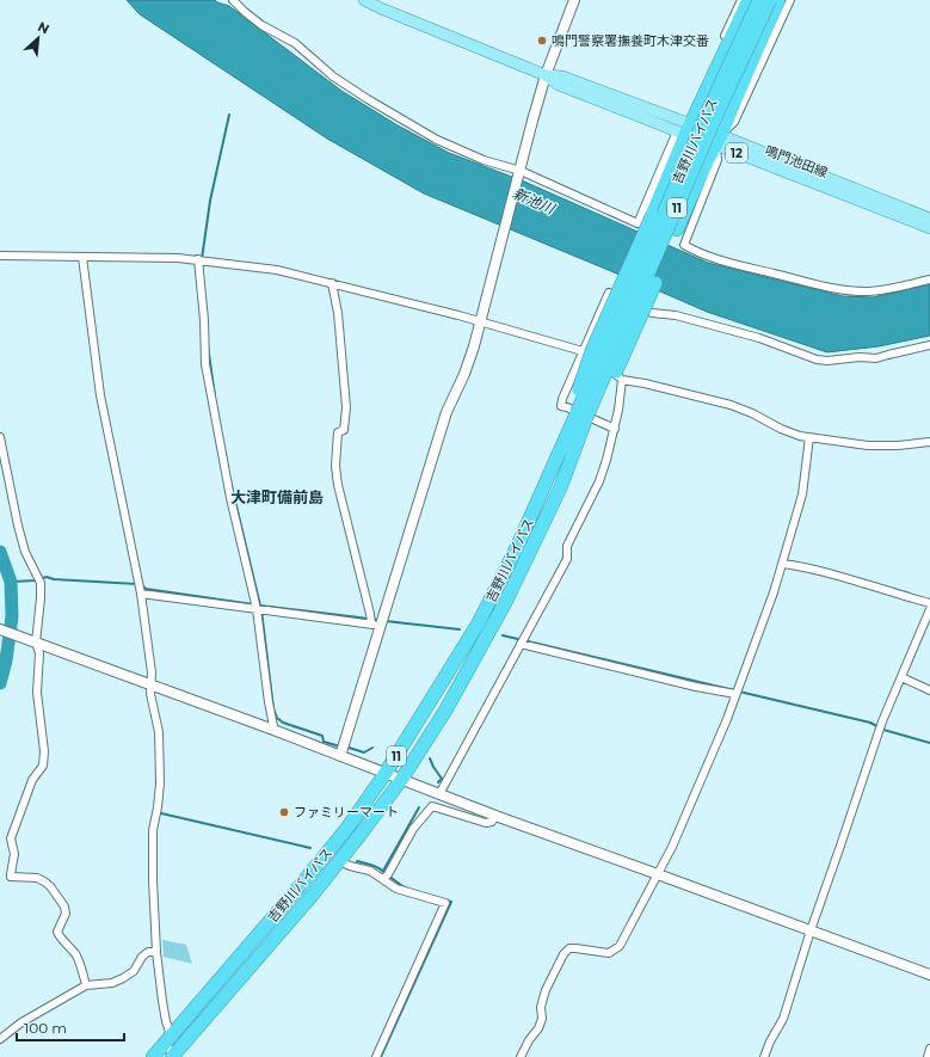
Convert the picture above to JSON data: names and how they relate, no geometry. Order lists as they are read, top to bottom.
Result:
{
  "streets": {
    "highway": ["吉野川バイパス", "11"],
    "main road": ["12", "鳴門池田線"]
  },
  "crossings": [
    ["吉野川バイパス", "11"],
    ["鳴門池田線", "11"]
  ],
  "districts": ["大津町備前島"],
  "water": ["新池川"],
  "places": ["鳴門警察署撫養町木津交番", "ファミリーマート"],
  "scale_bar": "100 m",
  "north": "top right"
}
